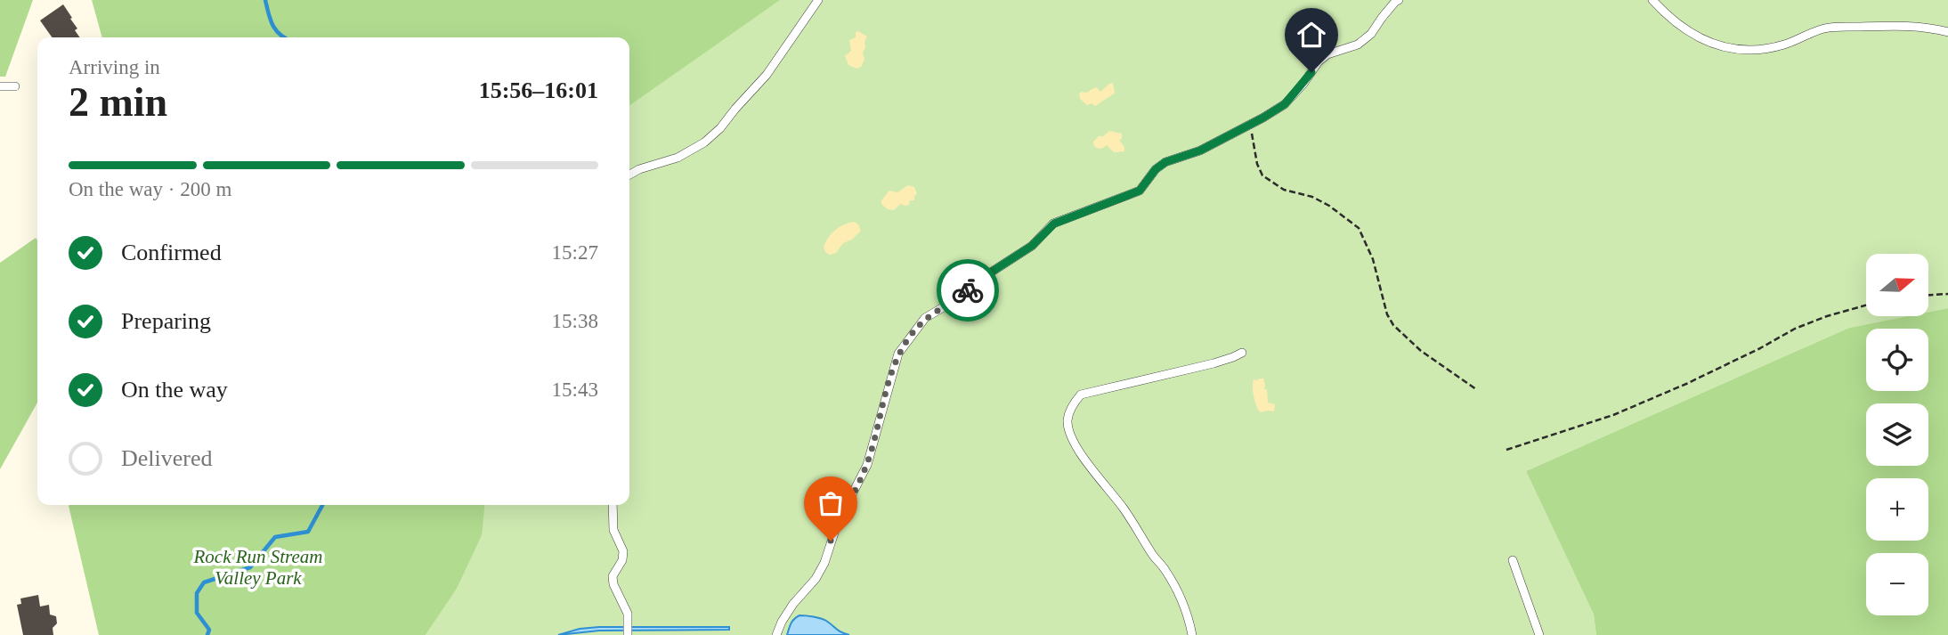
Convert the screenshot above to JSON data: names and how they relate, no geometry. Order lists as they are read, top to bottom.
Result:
{
  "parks": ["Rock Run Stream Valley Park"],
  "north": "right",
  "page": {
    "heading": ["2 min", "Arriving in", "15:56–16:01"],
    "bar": "On the way · 200 m",
    "list": [
      ["Confirmed", "15:27"],
      ["Preparing", "15:38"],
      ["On the way", "15:43"],
      "Delivered"
    ],
    "map_buttons": ["+", "−"]
  }
}
